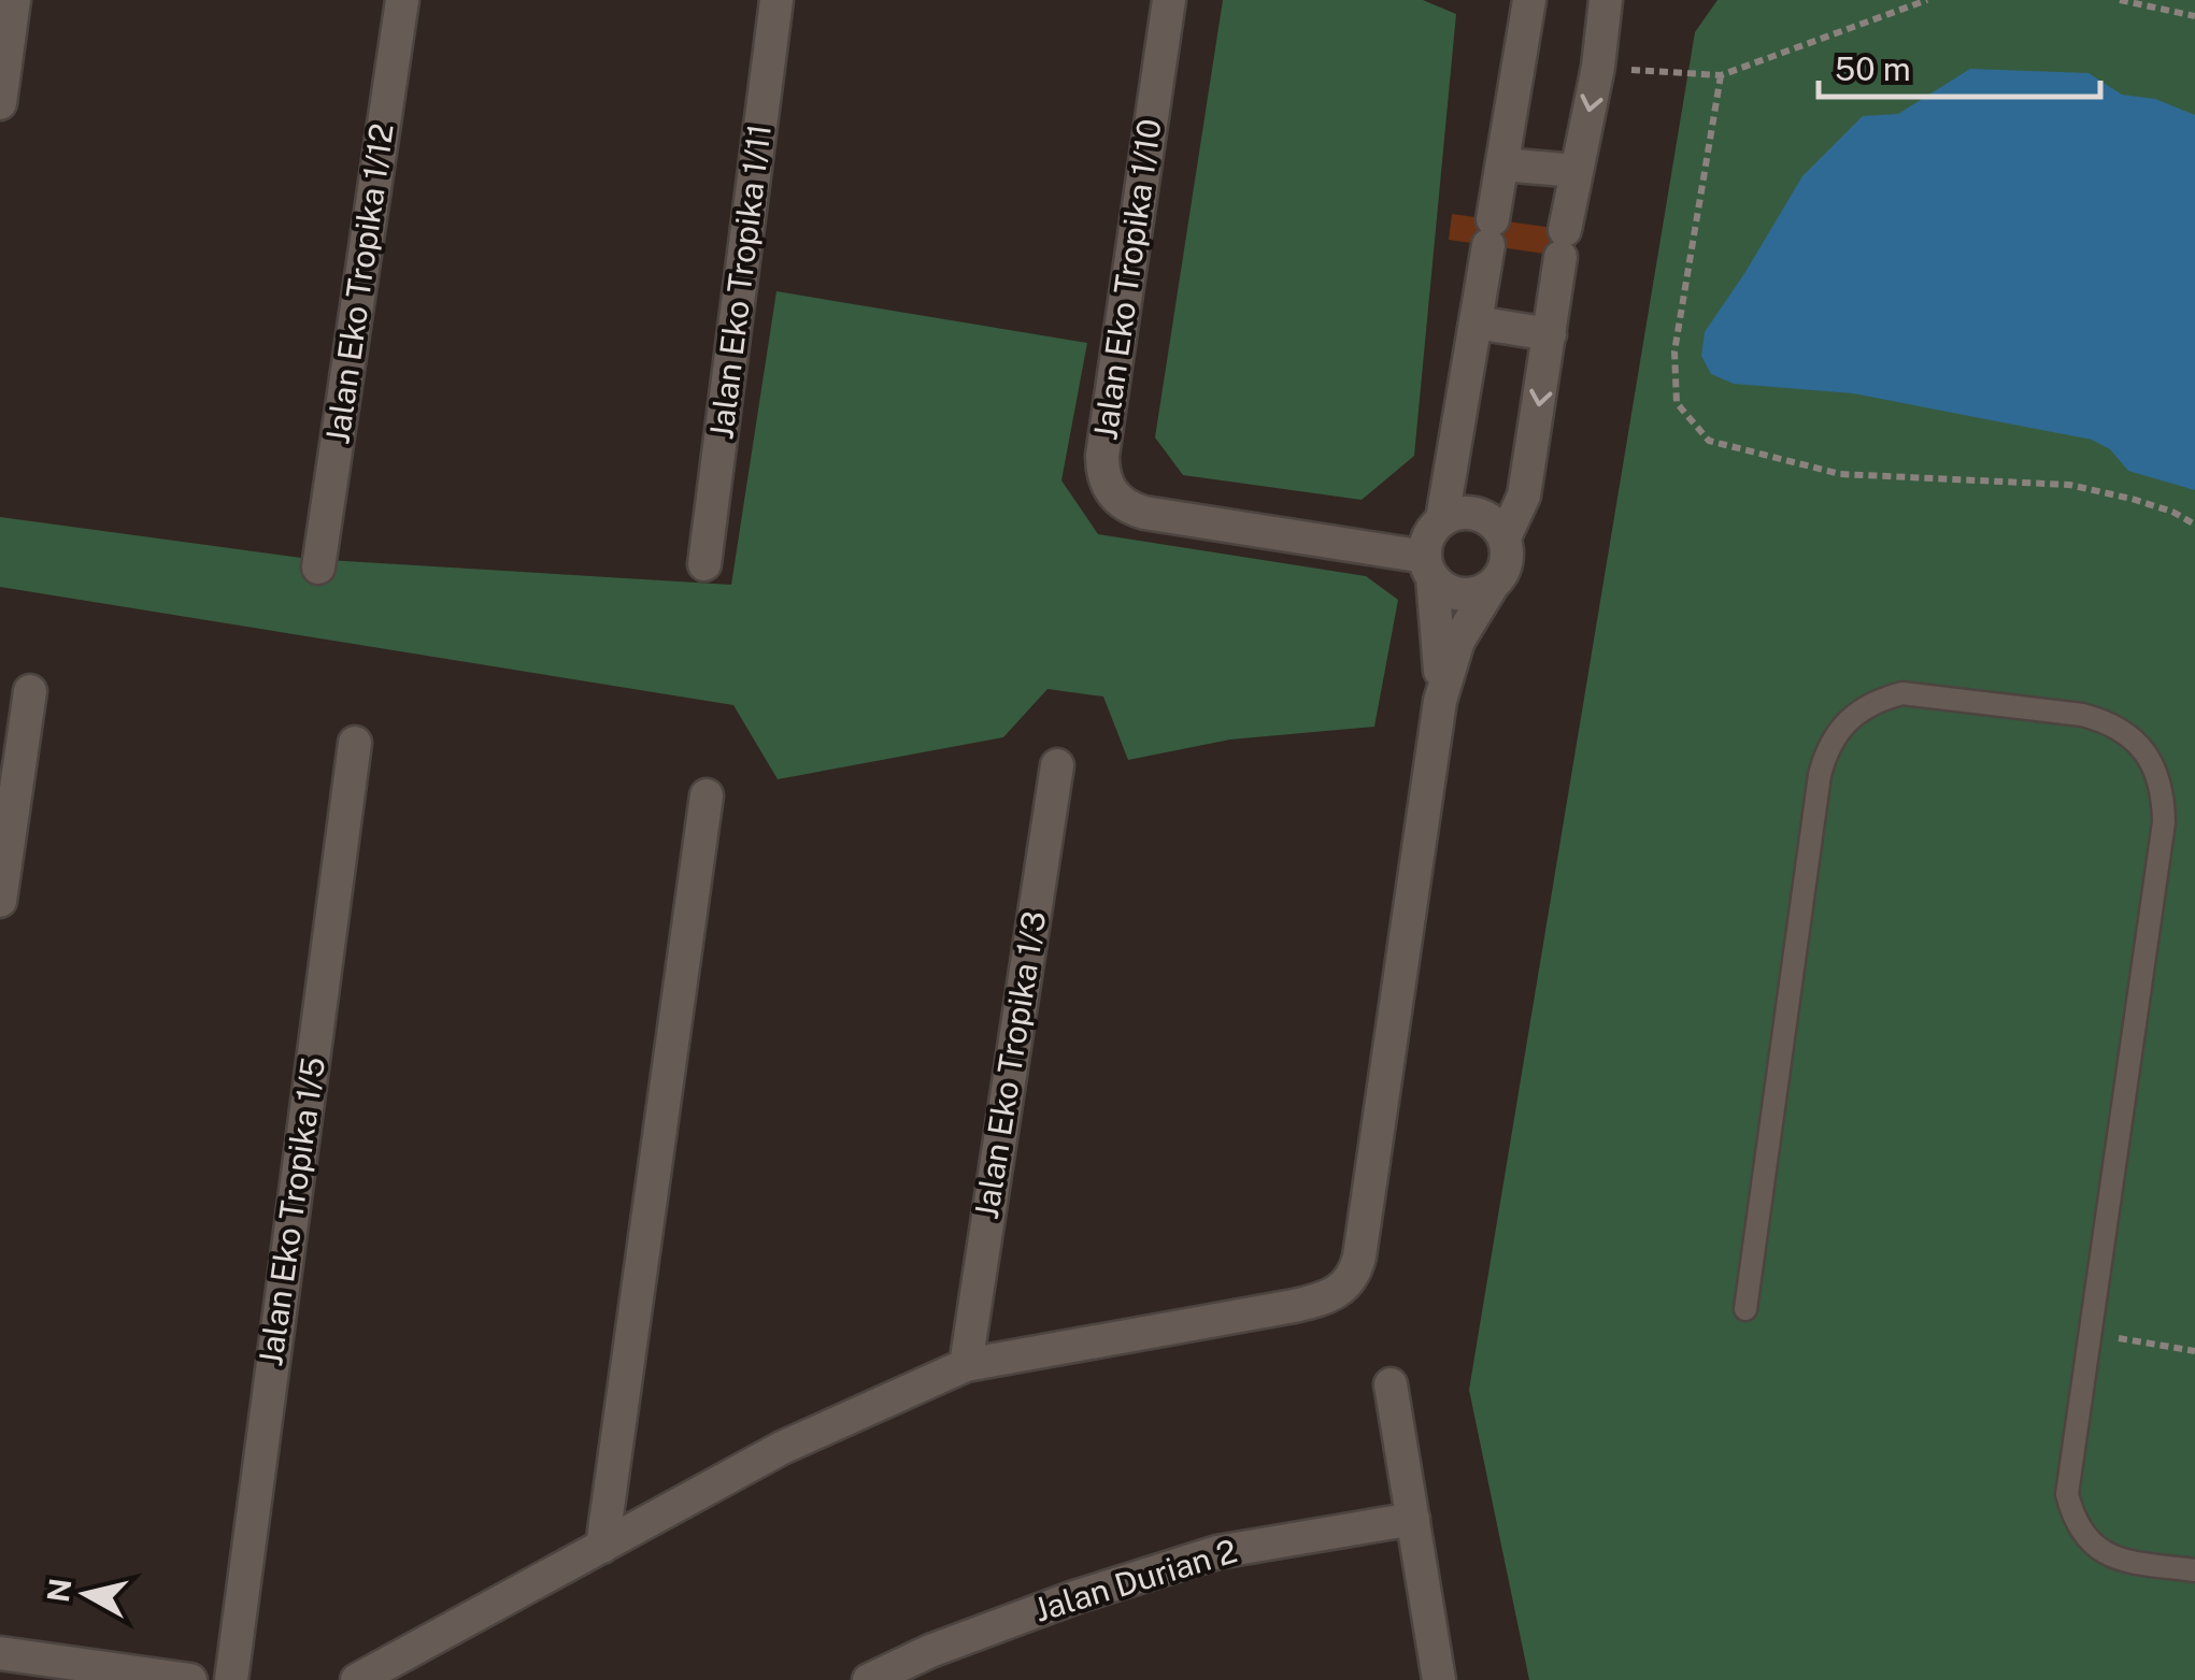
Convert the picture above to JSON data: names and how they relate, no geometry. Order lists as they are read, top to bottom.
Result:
{
  "streets": {
    "street": [
      "Jalan Eko Tropika 1/10",
      "Jalan Eko Tropika 1/11",
      "Jalan Eko Tropika 1/12",
      "Jalan Eko Tropika 1/3",
      "Jalan Eko Tropika 1/5",
      "Jalan Durian 2"
    ]
  },
  "scale_bar": "50 m",
  "north": "left"
}
